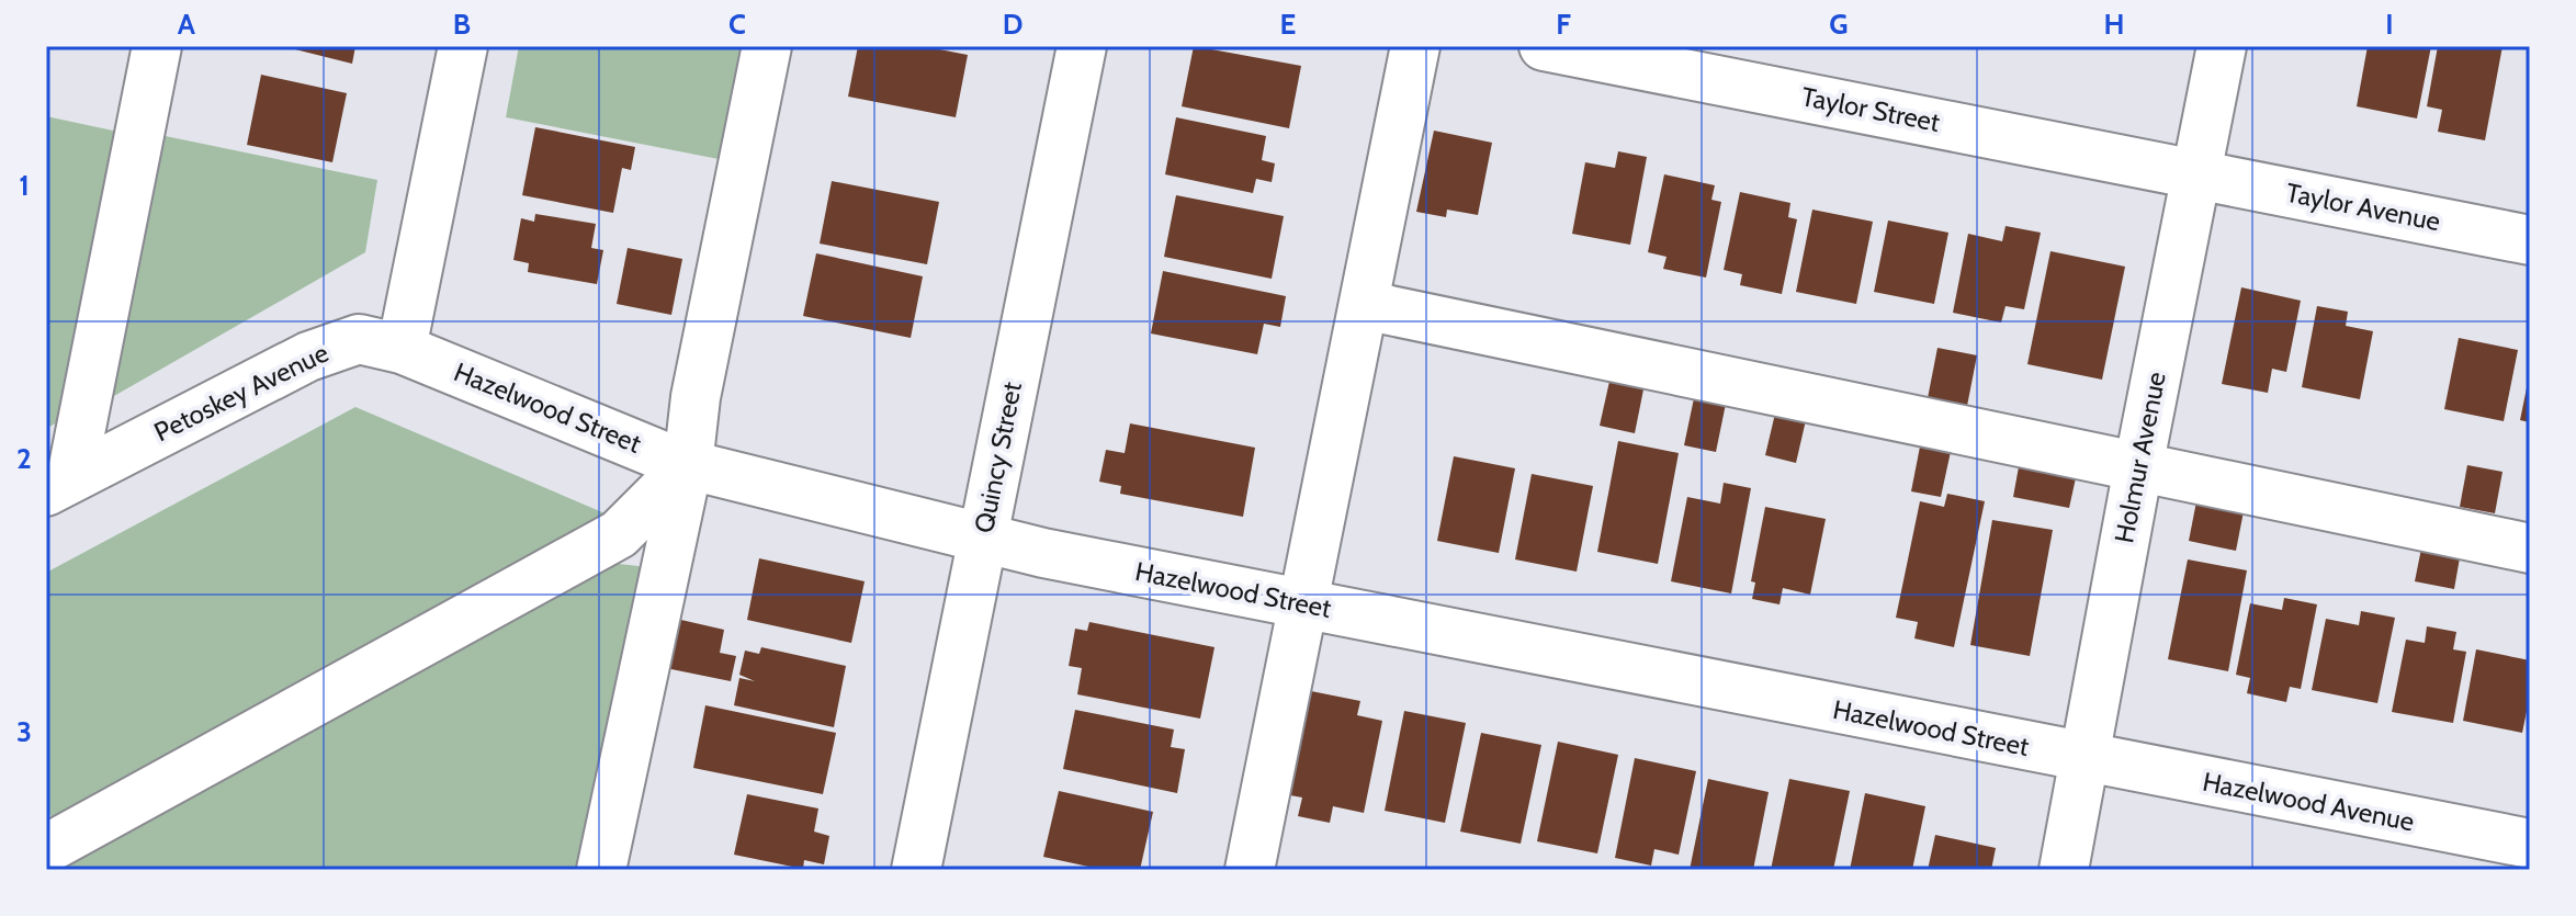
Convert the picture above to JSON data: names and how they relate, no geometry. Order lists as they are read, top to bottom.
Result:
{
  "streets": {
    "street": [
      "Taylor Street",
      "Taylor Avenue",
      "Petoskey Avenue",
      "Hazelwood Street",
      "Quincy Street",
      "Holmur Avenue",
      "Hazelwood Avenue"
    ]
  },
  "crossings": [
    ["Taylor Street", "Taylor Avenue"],
    ["Taylor Street", "Holmur Avenue"],
    ["Taylor Avenue", "Holmur Avenue"],
    ["Petoskey Avenue", "Hazelwood Street"],
    ["Hazelwood Street", "Quincy Street"],
    ["Hazelwood Street", "Holmur Avenue"],
    ["Hazelwood Street", "Hazelwood Avenue"],
    ["Holmur Avenue", "Hazelwood Avenue"]
  ],
  "grid": {
    "columns": [
      "A",
      "B",
      "C",
      "D",
      "E",
      "F",
      "G",
      "H",
      "I"
    ],
    "rows": ["1", "2", "3"]
  }
}
